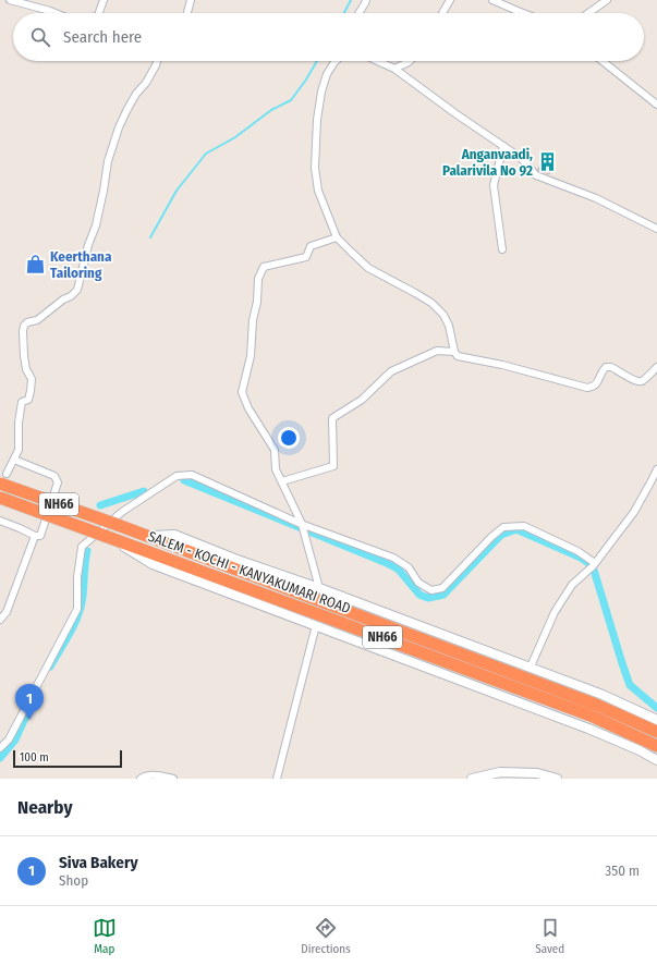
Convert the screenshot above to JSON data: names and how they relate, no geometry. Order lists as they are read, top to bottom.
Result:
{
  "streets": {
    "highway": ["NH66", "SALEM - KOCHI - KANYAKUMARI ROAD"]
  },
  "places": {
    "building": ["Anganvaadi, Palarivila No 92"],
    "shop": ["Keerthana Tailoring"]
  },
  "scale_bar": "100 m",
  "page": {
    "search": "Search here",
    "pins": "1",
    "scale": "100 m",
    "heading": "Nearby",
    "list": [
      {
        "mark": "1",
        "name": "Siva Bakery",
        "note": "Shop",
        "value": "350 m"
      }
    ],
    "nav": ["Map", "Directions", "Saved"]
  }
}
